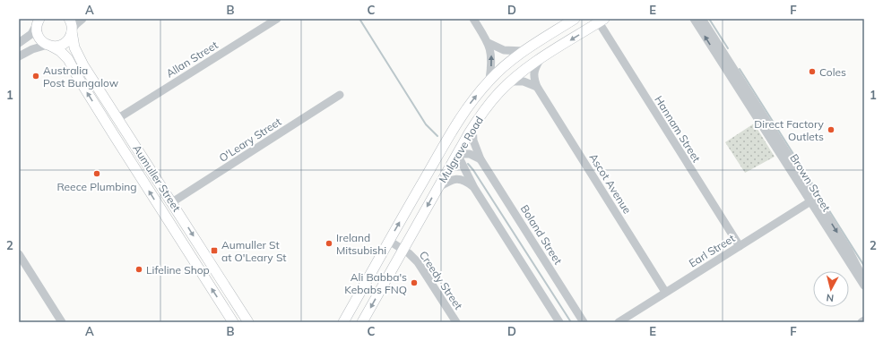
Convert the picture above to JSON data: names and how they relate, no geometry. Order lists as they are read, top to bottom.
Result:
{
  "streets": {
    "main road": ["Mulgrave Road", "Aumuller Street"],
    "street": [
      "Allan Street",
      "Hannam Street",
      "O'Leary Street",
      "Brown Street",
      "Ascot Avenue",
      "Boland Street",
      "Earl Street",
      "Creedy Street"
    ]
  },
  "crossings": [
    ["Allan Street", "Aumuller Street"],
    ["Hannam Street", "Mulgrave Road"],
    ["Hannam Street", "Earl Street"],
    ["O'Leary Street", "Aumuller Street"],
    ["Mulgrave Road", "Ascot Avenue"],
    ["Mulgrave Road", "Boland Street"],
    ["Mulgrave Road", "Creedy Street"],
    ["Brown Street", "Earl Street"],
    ["Ascot Avenue", "Earl Street"]
  ],
  "places": {
    "other": [
      "Coles",
      "Australia Post Bungalow",
      "Direct Factory Outlets",
      "Reece Plumbing",
      "Ireland Mitsubishi",
      "Lifeline Shop",
      "Ali Babba's Kebabs FNQ"
    ],
    "transit": ["Aumuller St at O'Leary St"]
  },
  "north": "bottom",
  "grid": {
    "columns": [
      "A",
      "B",
      "C",
      "D",
      "E",
      "F"
    ],
    "rows": ["1", "2"]
  }
}
